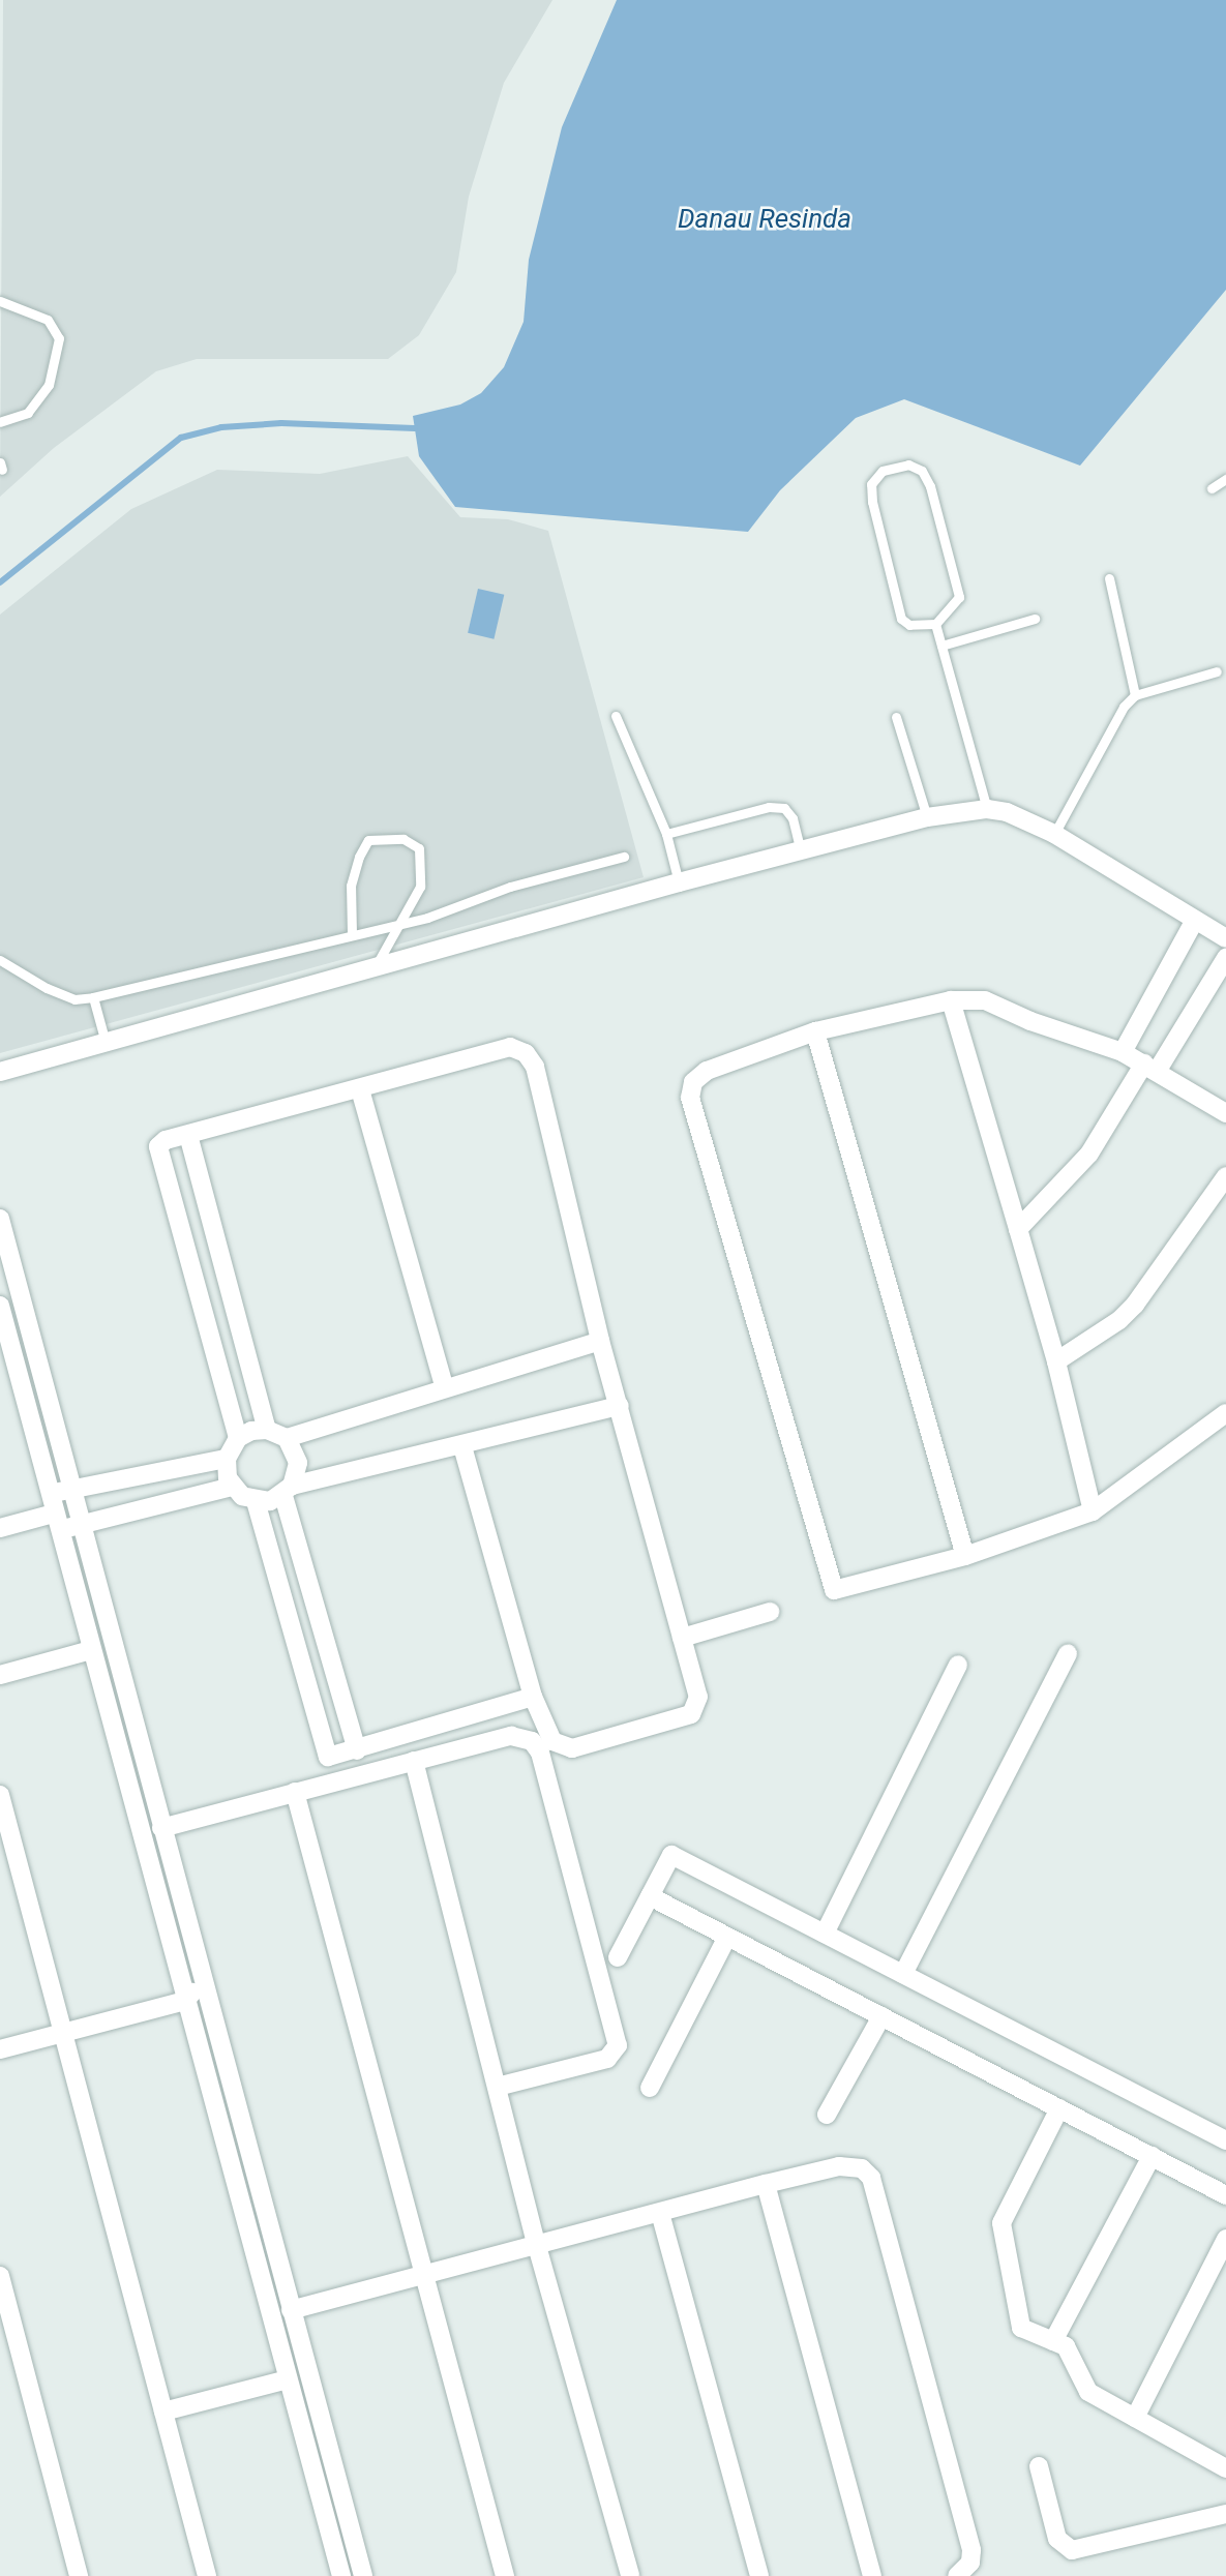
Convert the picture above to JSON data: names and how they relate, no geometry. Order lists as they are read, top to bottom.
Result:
{
  "water": ["Danau Resinda"]
}
